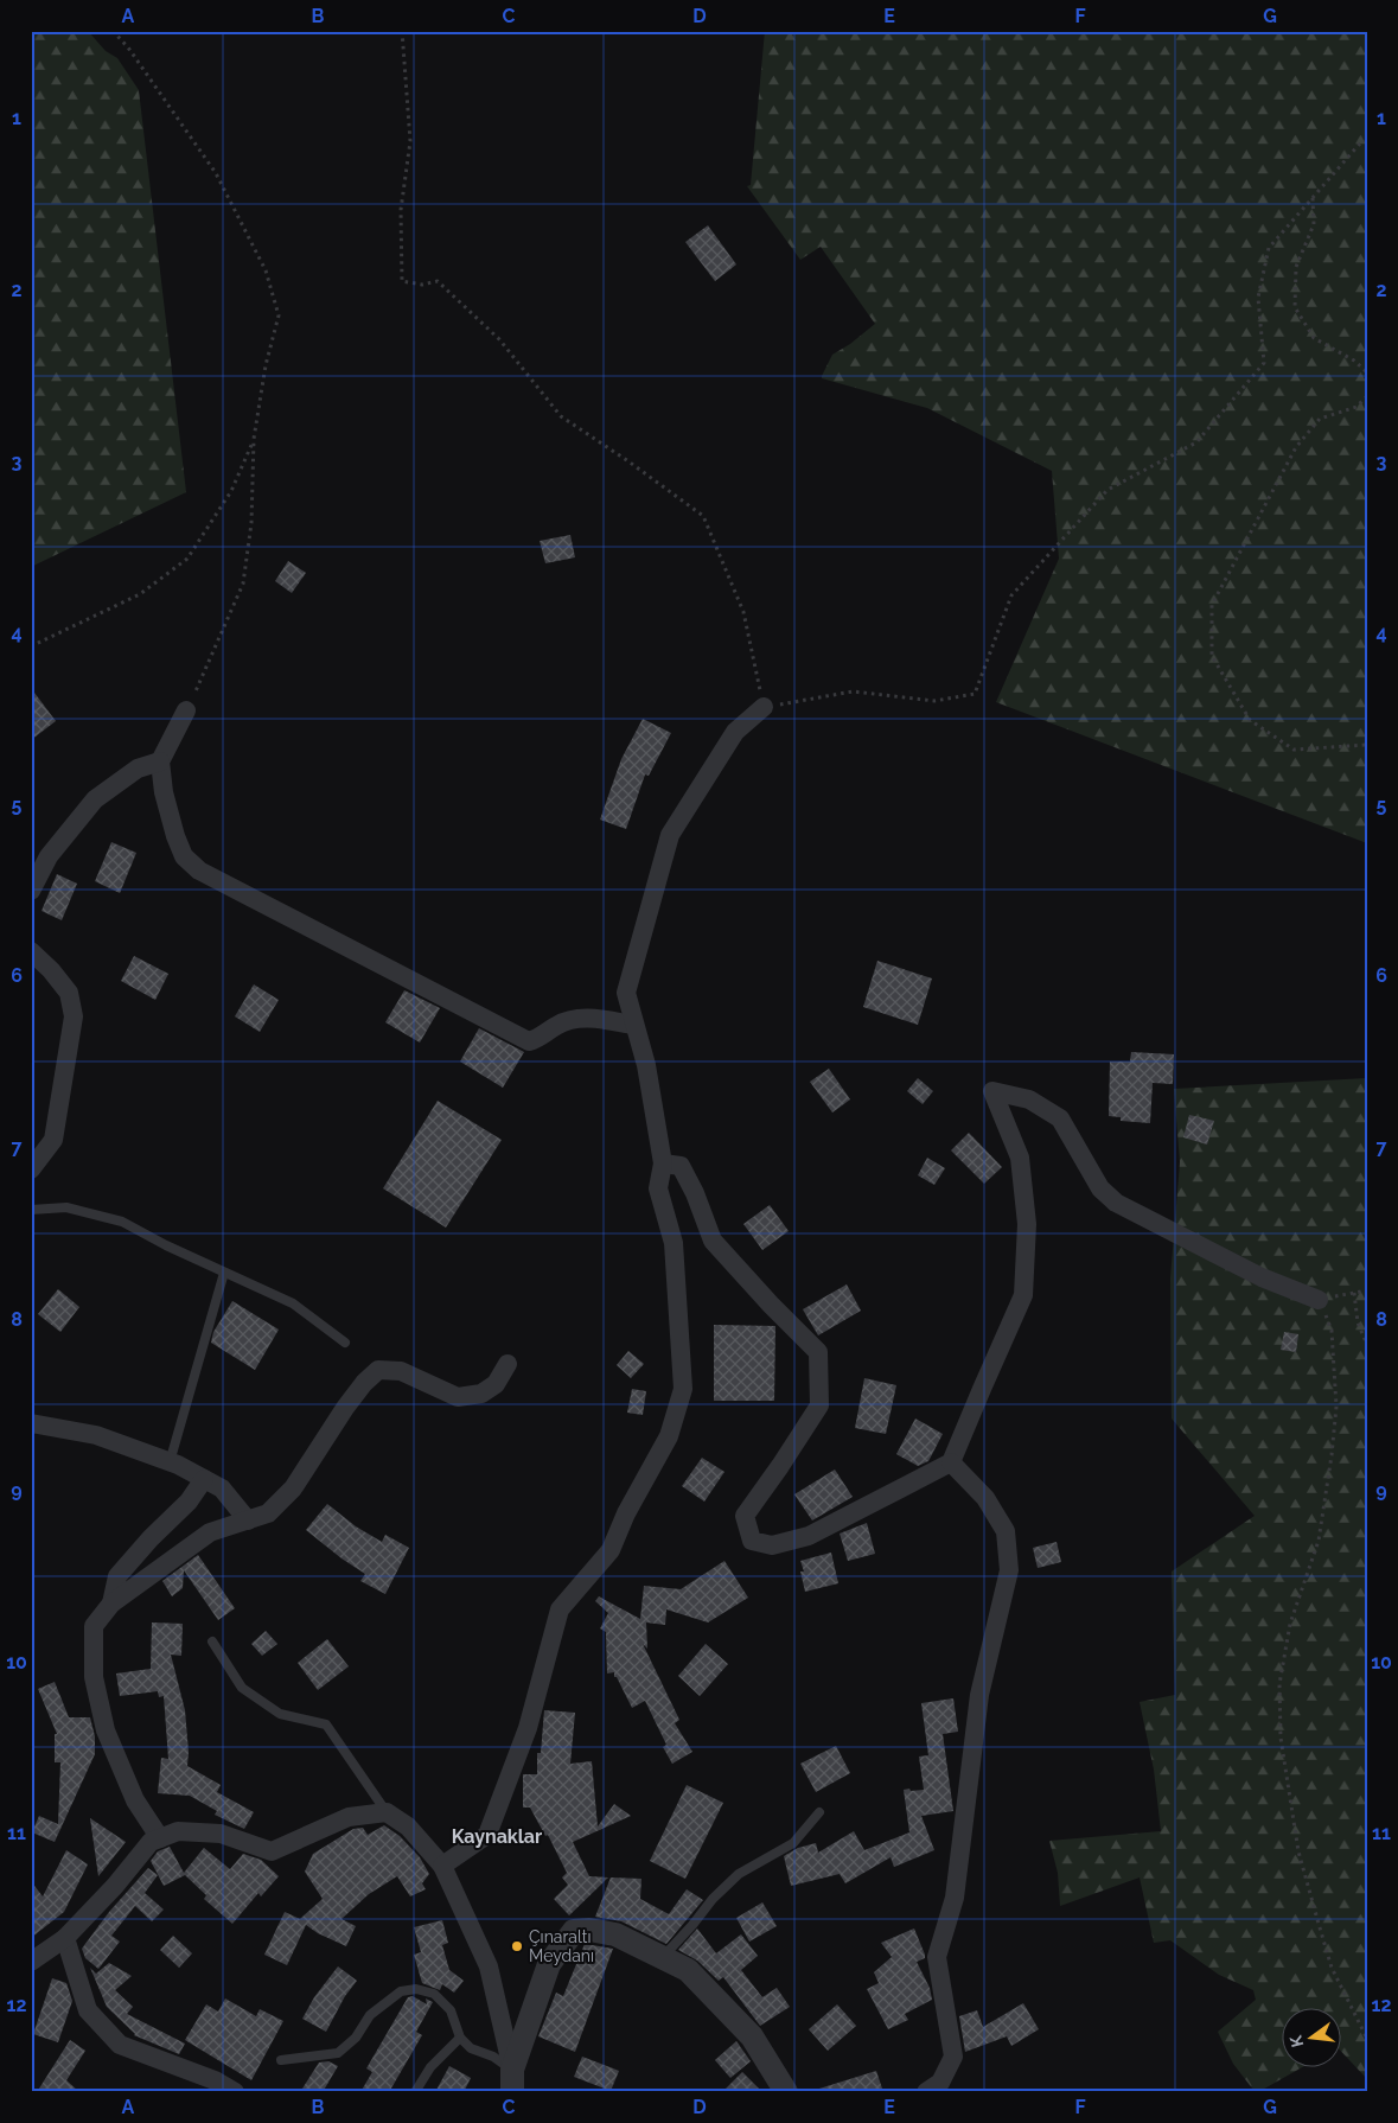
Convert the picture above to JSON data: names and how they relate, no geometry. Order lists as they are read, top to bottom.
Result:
{
  "districts": ["Kaynaklar"],
  "places": ["Çınaraltı Meydanı"],
  "north": "left",
  "grid": {
    "columns": [
      "A",
      "B",
      "C",
      "D",
      "E",
      "F",
      "G"
    ],
    "rows": [
      "1",
      "2",
      "3",
      "4",
      "5",
      "6",
      "7",
      "8",
      "9",
      "10",
      "11",
      "12"
    ]
  }
}
